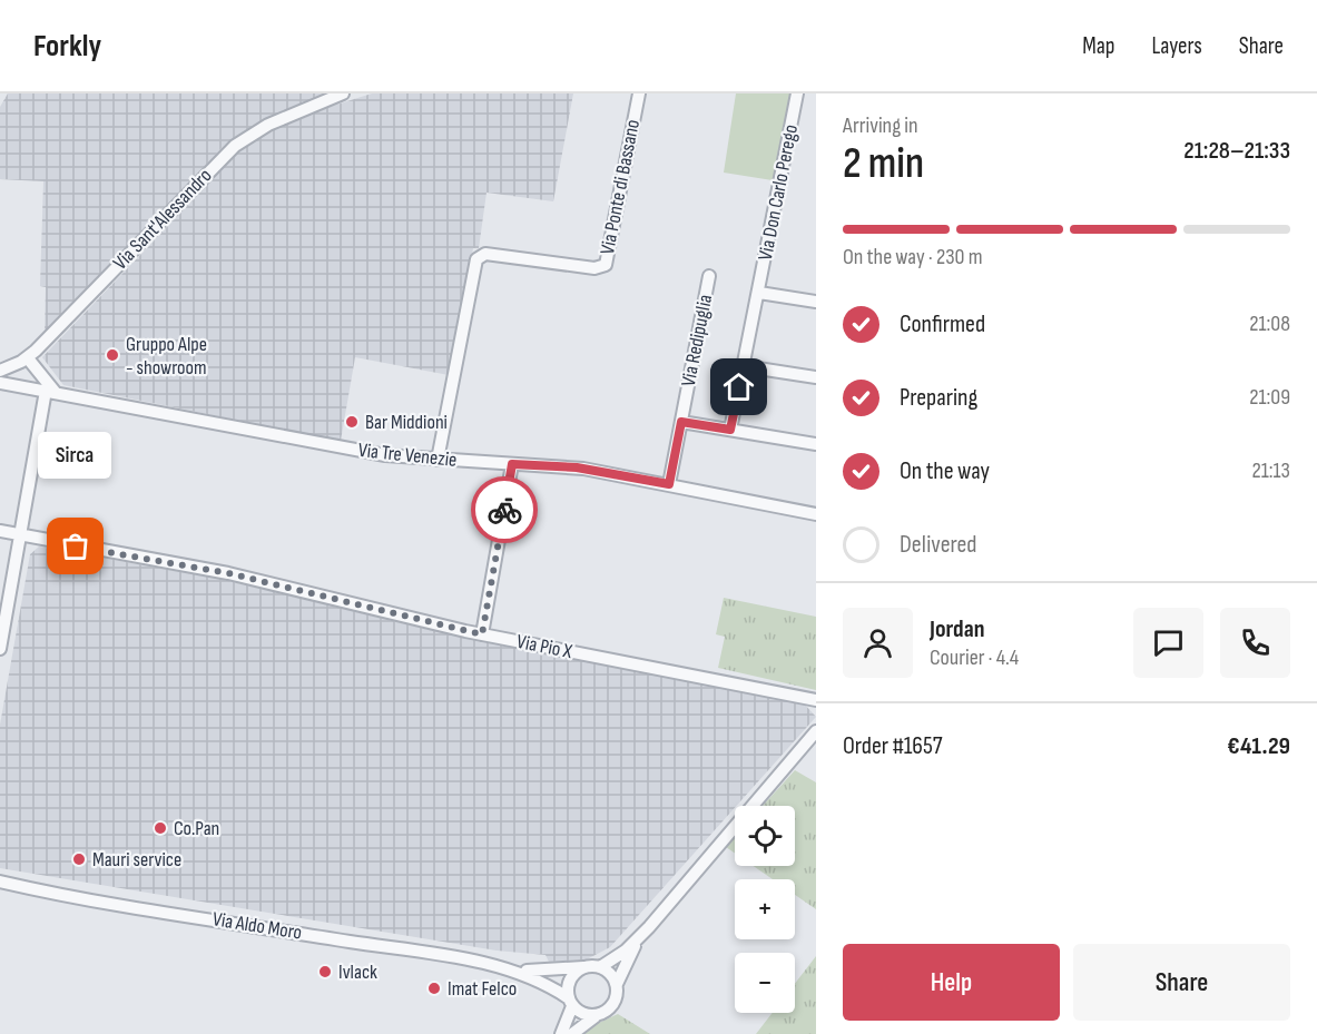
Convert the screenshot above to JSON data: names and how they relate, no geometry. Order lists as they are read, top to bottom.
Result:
{
  "streets": {
    "street": [
      "Via Ponte di Bassano",
      "Via Don Carlo Perego",
      "Via Sant'Alessandro",
      "Via Redipuglia",
      "Via Tre Venezie",
      "Via Pio X",
      "Via Aldo Moro"
    ]
  },
  "crossings": [
    ["Via Ponte di Bassano", "Via Tre Venezie"],
    ["Via Redipuglia", "Via Tre Venezie"]
  ],
  "places": [
    "Gruppo Alpe - showroom",
    "Bar Middioni",
    "Sirca",
    "Co.Pan",
    "Mauri service",
    "Ivlack",
    "Imat Felco"
  ],
  "page": {
    "header": "Forkly",
    "nav": ["Map", "Layers", "Share"],
    "heading": ["2 min", "Arriving in", "21:28–21:33"],
    "panel": [
      "Jordan",
      "Courier · 4.4",
      "Order #1657",
      "€41.29"
    ],
    "bar": "On the way · 230 m",
    "list": [
      ["Confirmed", "21:08"],
      ["Preparing", "21:09"],
      ["On the way", "21:13"],
      "Delivered"
    ],
    "bubble": "Sirca",
    "map_buttons": ["+", "−"],
    "buttons": ["Help", "Share"]
  }
}
